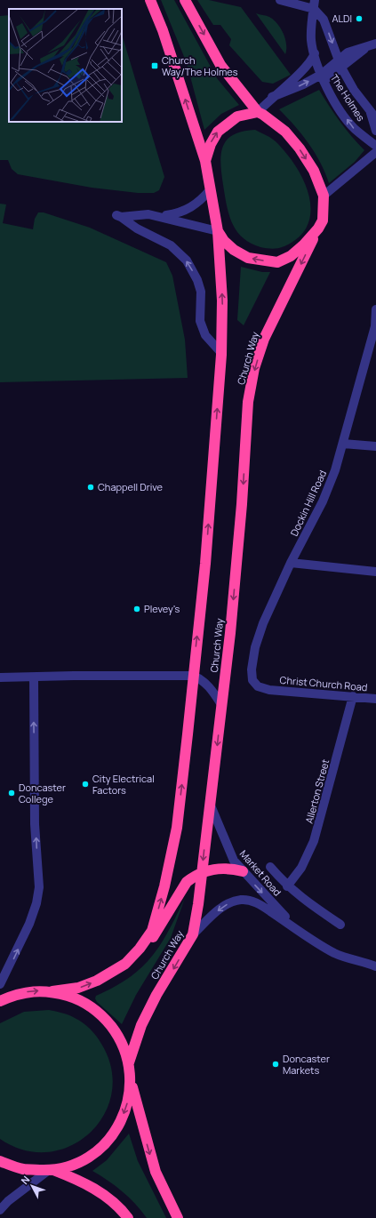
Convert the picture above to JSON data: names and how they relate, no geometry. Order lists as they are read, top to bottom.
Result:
{
  "streets": {
    "highway": ["Church Way"],
    "street": [
      "The Holmes",
      "Dockin Hill Road",
      "Christ Church Road",
      "Allerton Street",
      "Market Road"
    ]
  },
  "crossings": [
    ["Church Way", "Market Road"],
    ["Dockin Hill Road", "Christ Church Road"],
    ["Christ Church Road", "Allerton Street"]
  ],
  "places": {
    "other": [
      "ALDI",
      "Chappell Drive",
      "Plevey's",
      "City Electrical Factors",
      "Doncaster College",
      "Doncaster Markets"
    ],
    "transit": ["Church Way/The Holmes"]
  },
  "north": "top left"
}
